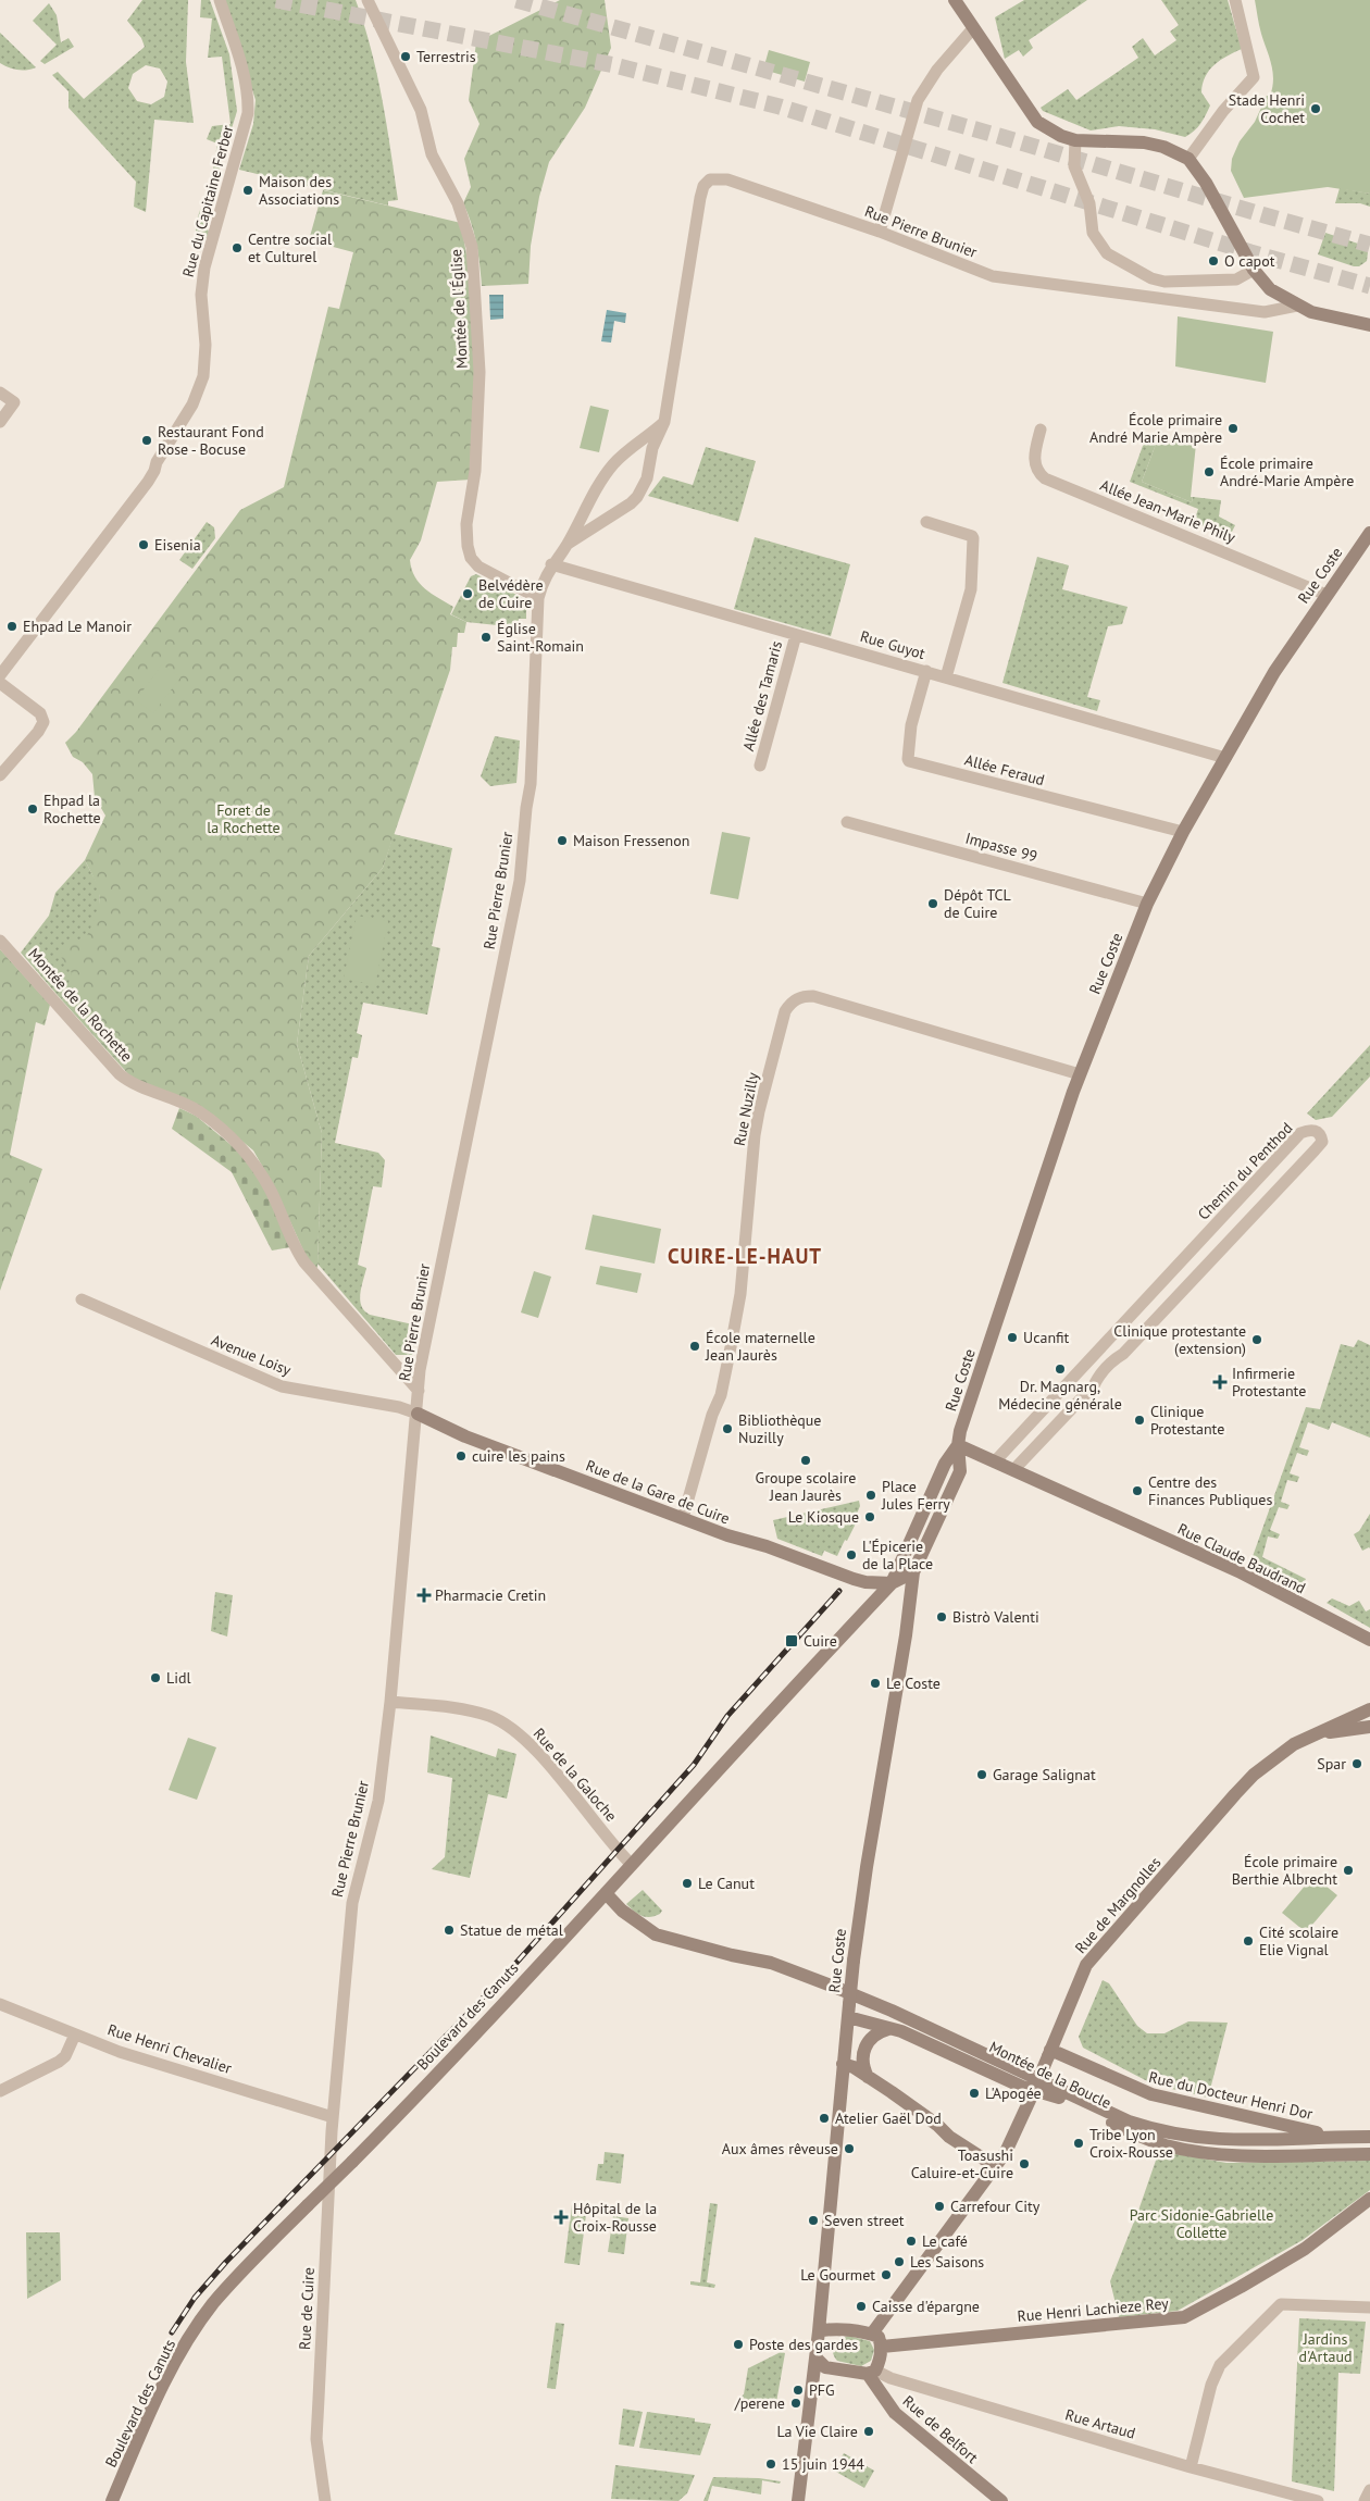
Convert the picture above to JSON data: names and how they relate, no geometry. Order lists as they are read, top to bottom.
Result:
{
  "streets": {
    "street": [
      "Rue du Capitaine Ferber",
      "Rue Pierre Brunier",
      "Montée de l'Église",
      "Allée Jean-Marie Phily",
      "Rue Coste",
      "Rue Guyot",
      "Allée des Tamaris",
      "Allée Feraud",
      "Impasse 99",
      "Montée de la Rochette",
      "Rue Nuzilly",
      "Chemin du Penthod",
      "Avenue Loisy",
      "Rue de la Gare de Cuire",
      "Rue Claude Baudrand",
      "Rue de la Galoche",
      "Rue de Margnolles",
      "Boulevard des Canuts",
      "Rue Henri Chevalier",
      "Montée de la Boucle",
      "Rue du Docteur Henri Dor",
      "Rue de Cuire",
      "Rue Henri Lachieze Rey",
      "Rue Artaud",
      "Rue de Belfort"
    ]
  },
  "crossings": [
    ["Rue Pierre Brunier", "Montée de l'Église"],
    ["Rue Pierre Brunier", "Rue Guyot"],
    ["Rue Pierre Brunier", "Montée de la Rochette"],
    ["Rue Pierre Brunier", "Avenue Loisy"],
    ["Rue Pierre Brunier", "Rue de la Gare de Cuire"],
    ["Rue Pierre Brunier", "Rue de la Galoche"],
    ["Rue Pierre Brunier", "Rue Henri Chevalier"],
    ["Rue Pierre Brunier", "Rue de Cuire"],
    ["Allée Jean-Marie Phily", "Rue Coste"],
    ["Rue Coste", "Rue Guyot"],
    ["Rue Coste", "Allée Feraud"],
    ["Rue Coste", "Impasse 99"],
    ["Rue Coste", "Rue Nuzilly"],
    ["Rue Coste", "Rue de la Gare de Cuire"],
    ["Rue Coste", "Rue Claude Baudrand"],
    ["Rue Coste", "Boulevard des Canuts"],
    ["Rue Guyot", "Allée des Tamaris"],
    ["Rue Guyot", "Allée Feraud"],
    ["Rue Nuzilly", "Rue de la Gare de Cuire"],
    ["Chemin du Penthod", "Rue Claude Baudrand"],
    ["Avenue Loisy", "Rue de la Gare de Cuire"],
    ["Rue de la Gare de Cuire", "Boulevard des Canuts"],
    ["Rue de la Galoche", "Boulevard des Canuts"],
    ["Rue de Margnolles", "Rue du Docteur Henri Dor"],
    ["Boulevard des Canuts", "Montée de la Boucle"],
    ["Rue Henri Chevalier", "Rue de Cuire"],
    ["Montée de la Boucle", "Rue du Docteur Henri Dor"],
    ["Rue Artaud", "Rue de Belfort"]
  ],
  "districts": ["CUIRE-LE-HAUT"],
  "parks": ["Foret de la Rochette", "Parc Sidonie-Gabrielle Collette", "Jardins d'Artaud"],
  "places": {
    "other": [
      "Terrestris",
      "Stade Henri Cochet",
      "Maison des Associations",
      "Centre social et Culturel",
      "O capot",
      "École primaire André Marie Ampère",
      "Restaurant Fond Rose - Bocuse",
      "École primaire André-Marie Ampère",
      "Eisenia",
      "Belvédère de Cuire",
      "Ehpad Le Manoir",
      "Église Saint-Romain",
      "Ehpad la Rochette",
      "Maison Fressenon",
      "Dépôt TCL de Cuire",
      "Ucanfit",
      "Clinique protestante (extension)",
      "École maternelle Jean Jaurès",
      "Dr. Magnarg, Médecine générale",
      "Clinique Protestante",
      "Bibliothèque Nuzilly",
      "cuire les pains",
      "Groupe scolaire Jean Jaurès",
      "Centre des Finances Publiques",
      "Place Jules Ferry",
      "Le Kiosque",
      "L'Épicerie de la Place",
      "Bistrò Valenti",
      "Lidl",
      "Le Coste",
      "Spar",
      "Garage Salignat",
      "École primaire Berthie Albrecht",
      "Le Canut",
      "Statue de métal",
      "Cité scolaire Elie Vignal",
      "L'Apogée",
      "Atelier Gaël Dod",
      "Tribe Lyon Croix-Rousse",
      "Aux âmes rêveuse",
      "Toasushi Caluire-et-Cuire",
      "Carrefour City",
      "Seven street",
      "Le café",
      "Les Saisons",
      "Le Gourmet",
      "Caisse d'épargne",
      "Poste des gardes",
      "PFG",
      "/perene",
      "La Vie Claire",
      "15 juin 1944"
    ],
    "health": ["Infirmerie Protestante", "Pharmacie Cretin", "Hôpital de la Croix-Rousse"],
    "transit": ["Cuire"]
  }
}
